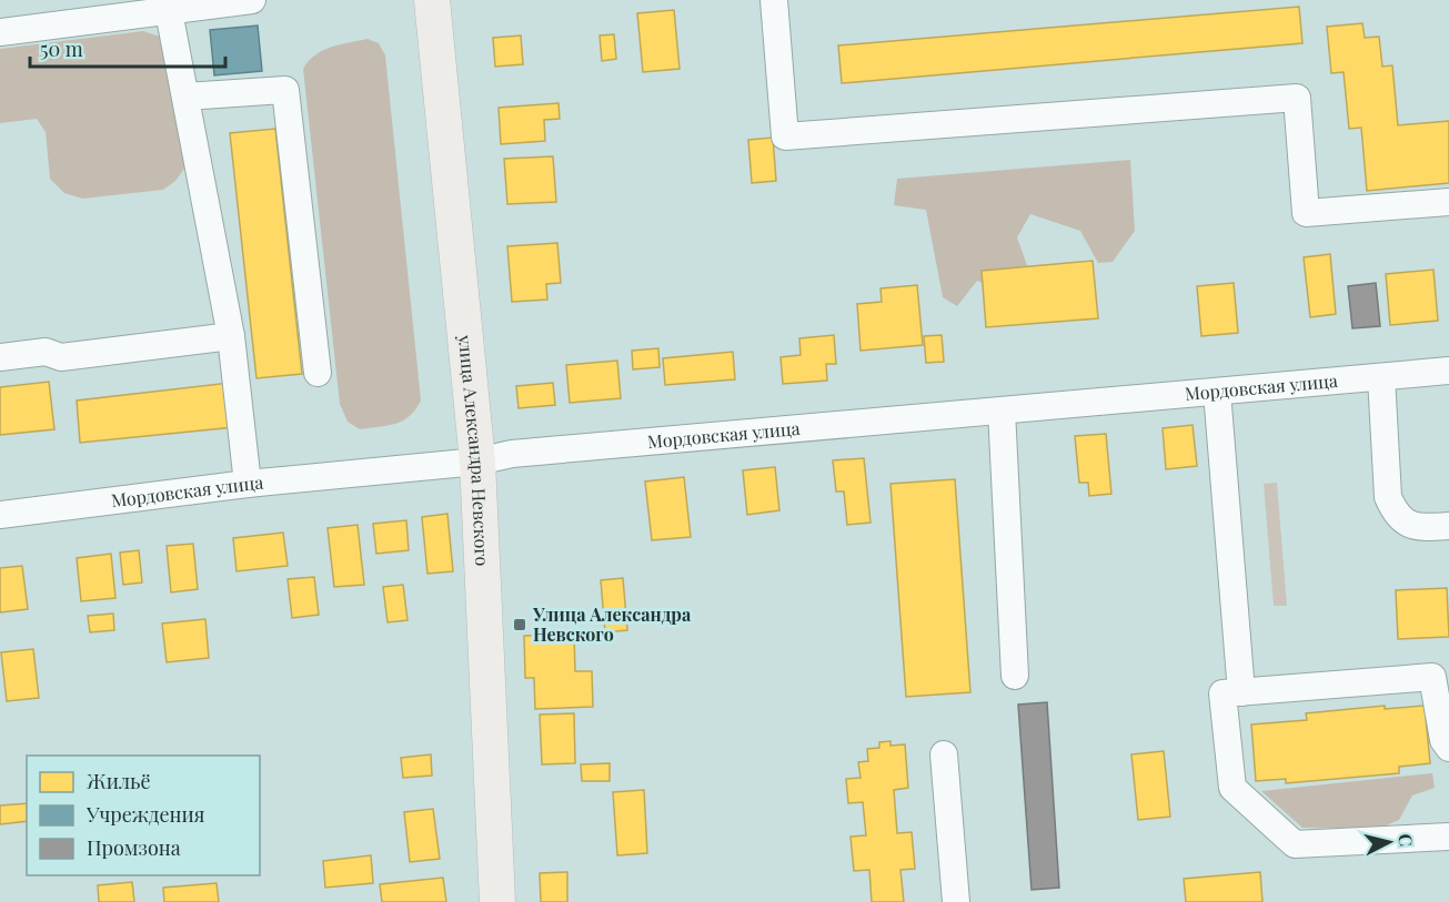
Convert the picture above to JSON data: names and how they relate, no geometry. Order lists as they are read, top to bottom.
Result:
{
  "streets": {
    "main road": ["улица Александра Невского"],
    "street": ["Мордовская улица"]
  },
  "crossings": [
    ["Мордовская улица", "улица Александра Невского"]
  ],
  "places": {
    "transit": ["Улица Александра Невского"]
  },
  "legend": ["Жильё", "Учреждения", "Промзона"],
  "scale_bar": "50 m",
  "north": "right"
}
